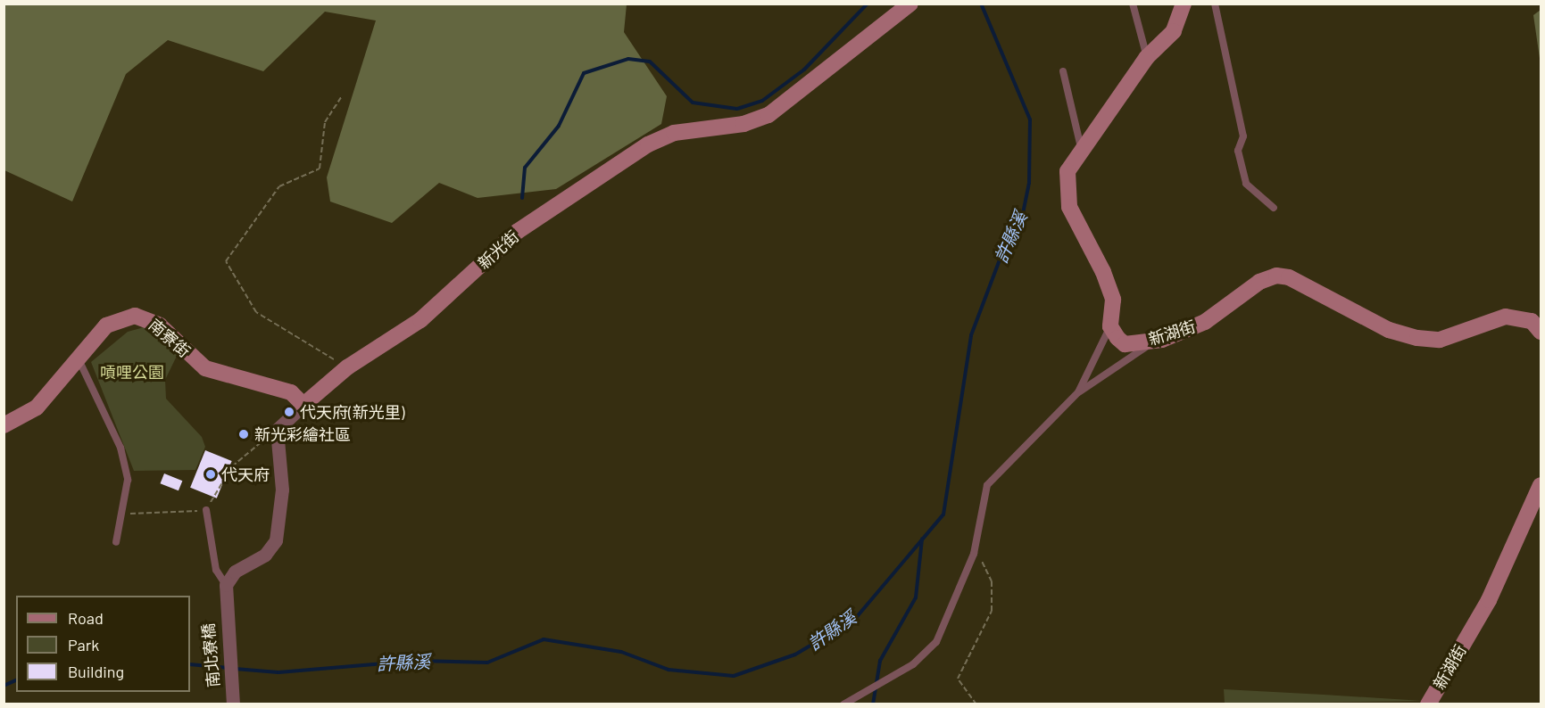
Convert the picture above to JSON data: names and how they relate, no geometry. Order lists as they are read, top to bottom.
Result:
{
  "streets": {
    "street": [
      "新光街",
      "新湖街",
      "南寮街",
      "南北寮橋"
    ]
  },
  "crossings": [
    ["新光街", "南寮街"]
  ],
  "water": ["許縣溪"],
  "parks": ["嗊哩公園"],
  "places": ["代天府(新光里)", "新光彩繪社區", "代天府"],
  "legend": ["Road", "Park", "Building"]
}
